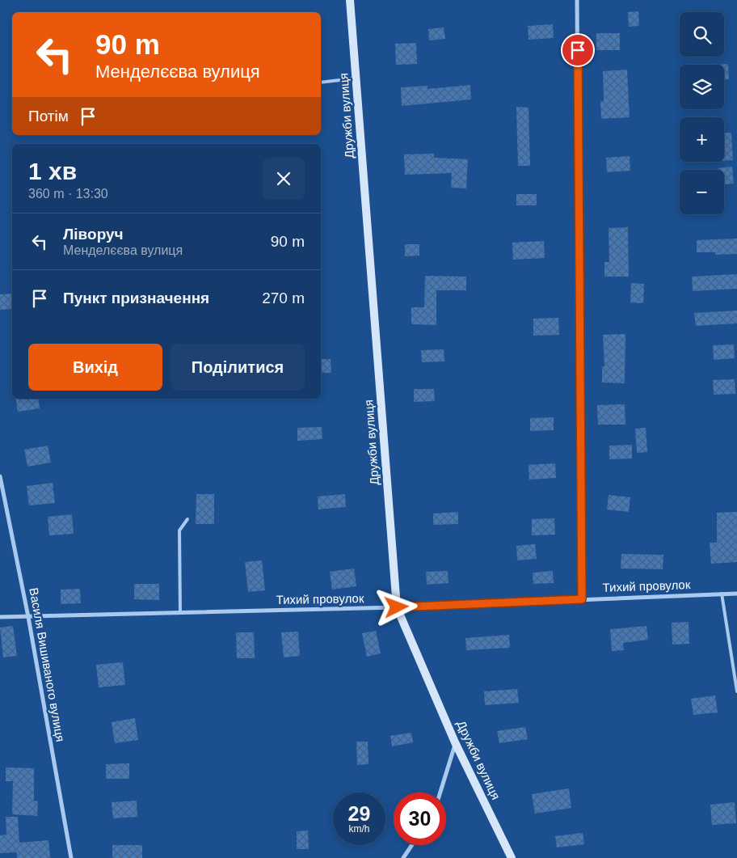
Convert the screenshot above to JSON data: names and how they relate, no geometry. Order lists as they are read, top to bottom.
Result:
{
  "streets": {
    "street": ["Дружби вулиця", "Тихий провулок", "Василя Вишиваного вулиця"]
  },
  "crossings": [
    ["Дружби вулиця", "Тихий провулок"],
    ["Тихий провулок", "Василя Вишиваного вулиця"]
  ],
  "page": {
    "map_buttons": ["+", "−"],
    "turn": ["90 m", "Менделєєва вулиця"],
    "then": "Потім",
    "heading": ["1 хв", "360 m · 13:30"],
    "list": [
      {
        "name": "Ліворуч",
        "note": "Менделєєва вулиця",
        "value": "90 m"
      },
      {
        "name": "Пункт призначення",
        "value": "270 m"
      }
    ],
    "buttons": ["Вихід", "Поділитися"],
    "speed": "29 km/h",
    "limit": "30"
  }
}
